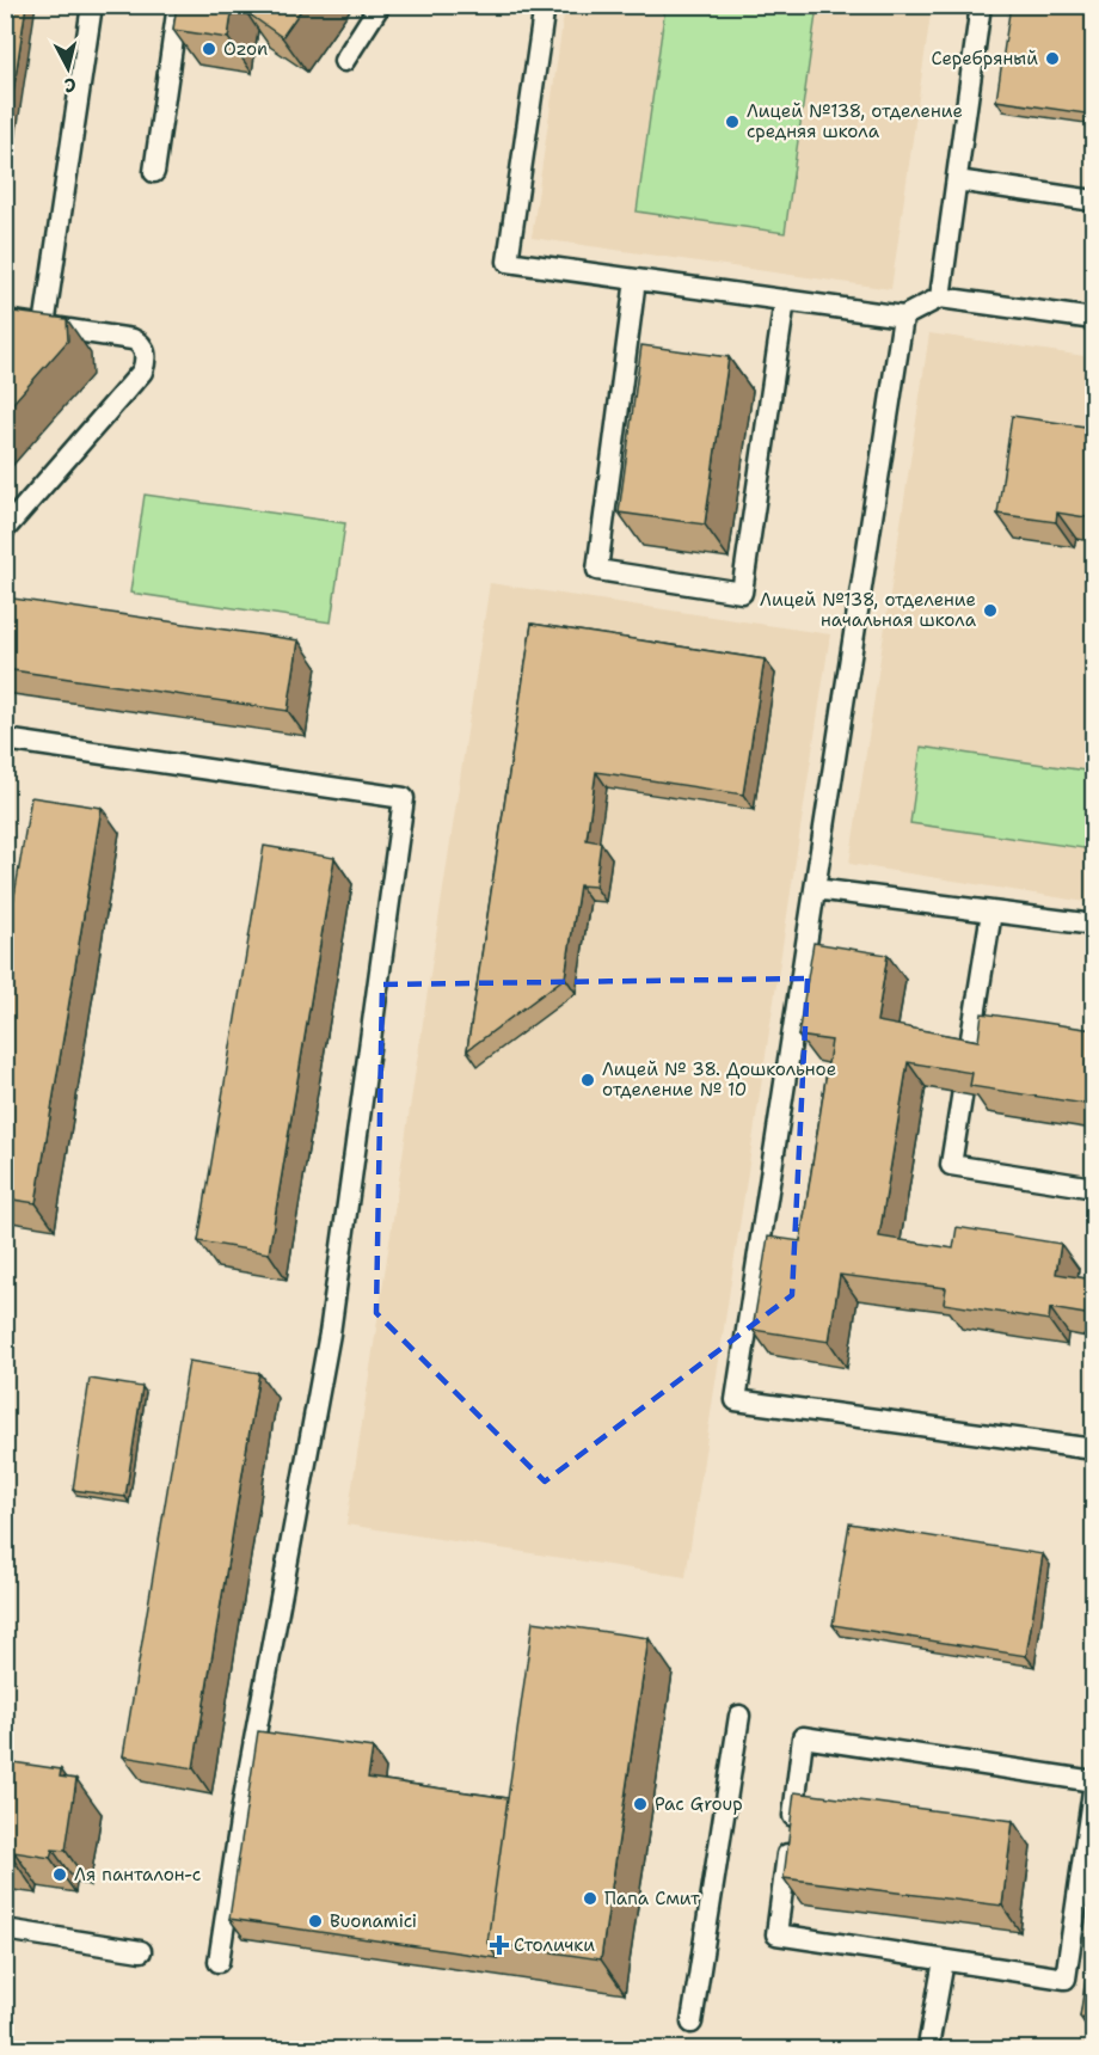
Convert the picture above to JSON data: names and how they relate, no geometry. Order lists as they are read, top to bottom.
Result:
{
  "places": {
    "other": [
      "Ozon",
      "Серебряный",
      "Лицей №138, отделение средняя школа",
      "Лицей №138, отделение начальная школа",
      "Лицей № 38. Дошкольное отделение № 10",
      "Pac Group",
      "Ля панталон-с",
      "Папа Смит",
      "Buonamici"
    ],
    "health": ["Столички"]
  },
  "north": "bottom"
}
